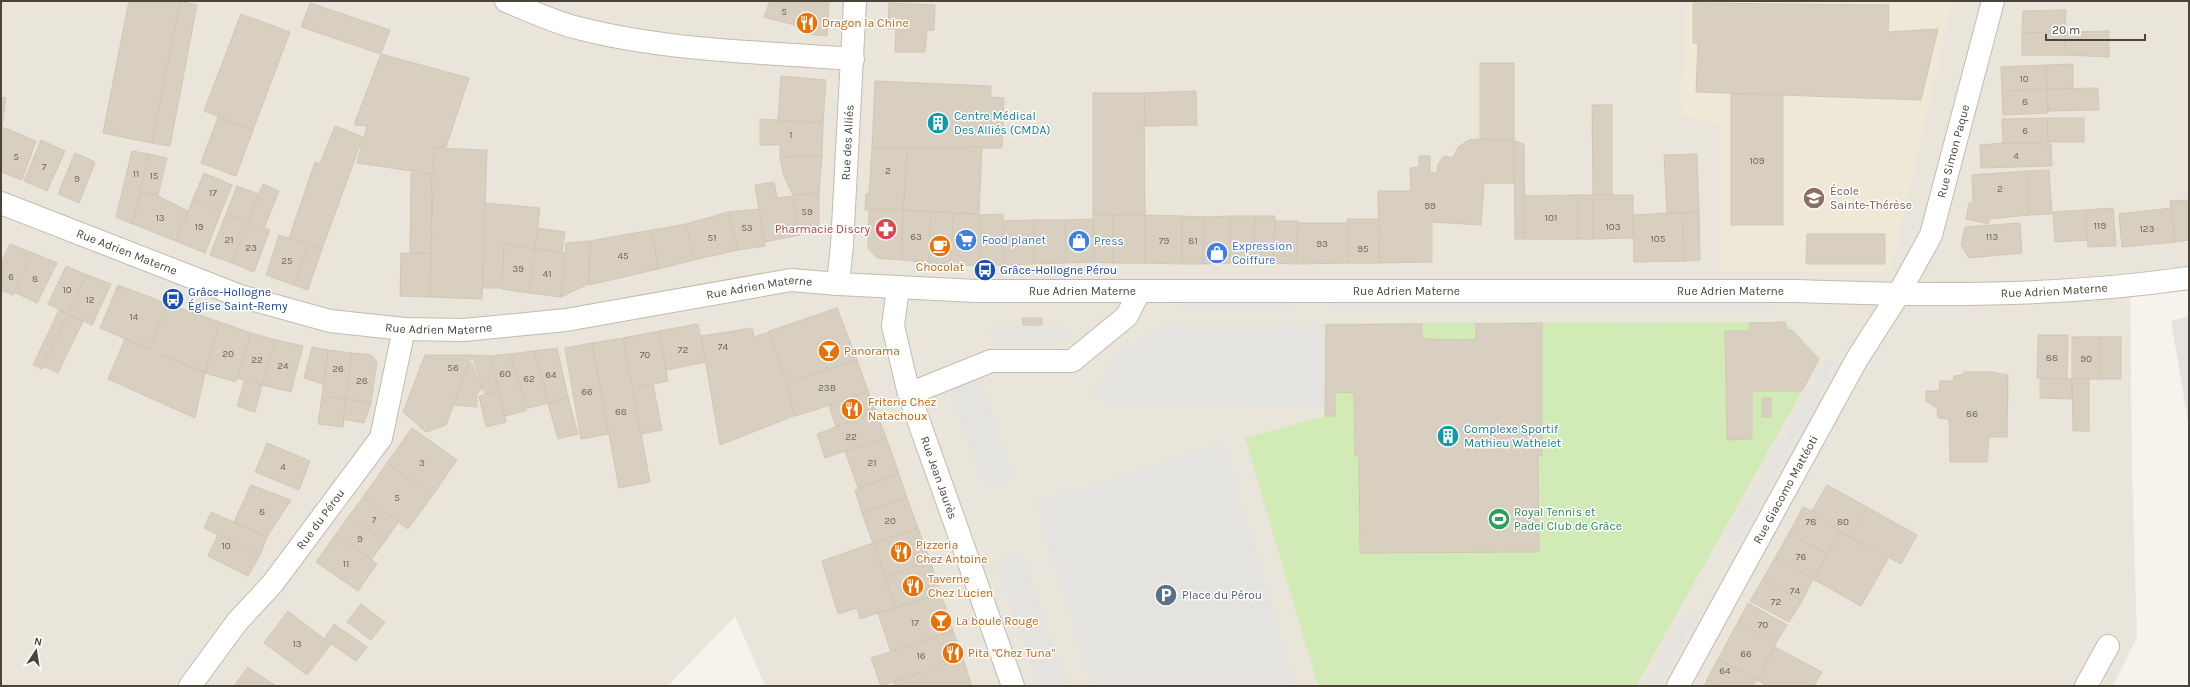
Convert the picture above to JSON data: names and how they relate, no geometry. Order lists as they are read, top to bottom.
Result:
{
  "streets": {
    "street": [
      "Rue des Alliés",
      "Rue Simon Paque",
      "Rue Adrien Materne",
      "Rue Jean Jaurès",
      "Rue Giacomo Mattéoti",
      "Rue du Pérou"
    ]
  },
  "crossings": [
    ["Rue des Alliés", "Rue Adrien Materne"],
    ["Rue Simon Paque", "Rue Adrien Materne"],
    ["Rue Simon Paque", "Rue Giacomo Mattéoti"],
    ["Rue Adrien Materne", "Rue Jean Jaurès"],
    ["Rue Adrien Materne", "Rue Giacomo Mattéoti"],
    ["Rue Adrien Materne", "Rue du Pérou"]
  ],
  "places": {
    "restaurant": [
      "Dragon la Chine",
      "Friterie Chez Natachoux",
      "Pizzeria Chez Antoine",
      "Taverne Chez Lucien",
      "Pita \"Chez Tuna\""
    ],
    "building": ["Centre Médical Des Alliés (CMDA)", "Complexe Sportif Mathieu Wathelet"],
    "school or university": ["École Sainte-Thérèse"],
    "pharmacy": ["Pharmacie Discry"],
    "supermarket": ["Food planet"],
    "shop": ["Press", "Expression Coiffure"],
    "cafe": ["Chocolat"],
    "bus stop": ["Grâce-Hollogne Pérou", "Grâce-Hollogne Église Saint-Remy"],
    "bar": ["Panorama", "La boule Rouge"],
    "sports": ["Royal Tennis et Padel Club de Grâce"],
    "parking": ["Place du Pérou"]
  },
  "house_numbers": [
    "5",
    "10",
    "8",
    "6",
    "1",
    "4",
    "5",
    "109",
    "7",
    "2",
    "11",
    "15",
    "9",
    "2",
    "17",
    "99",
    "59",
    "13",
    "101",
    "119",
    "19",
    "103",
    "53",
    "123",
    "63",
    "113",
    "51",
    "105",
    "21",
    "79",
    "81",
    "93",
    "23",
    "95",
    "45",
    "25",
    "39",
    "41",
    "6",
    "8",
    "10",
    "12",
    "14",
    "74",
    "72",
    "20",
    "70",
    "88",
    "90",
    "22",
    "24",
    "56",
    "26",
    "60",
    "64",
    "62",
    "28",
    "23B",
    "66",
    "68",
    "86",
    "22",
    "3",
    "21",
    "4",
    "5",
    "8",
    "7",
    "20",
    "78",
    "80",
    "9",
    "10",
    "76",
    "11",
    "74",
    "72",
    "17",
    "70",
    "13",
    "66",
    "16",
    "64"
  ],
  "scale_bar": "20 m",
  "north": "top"
}
